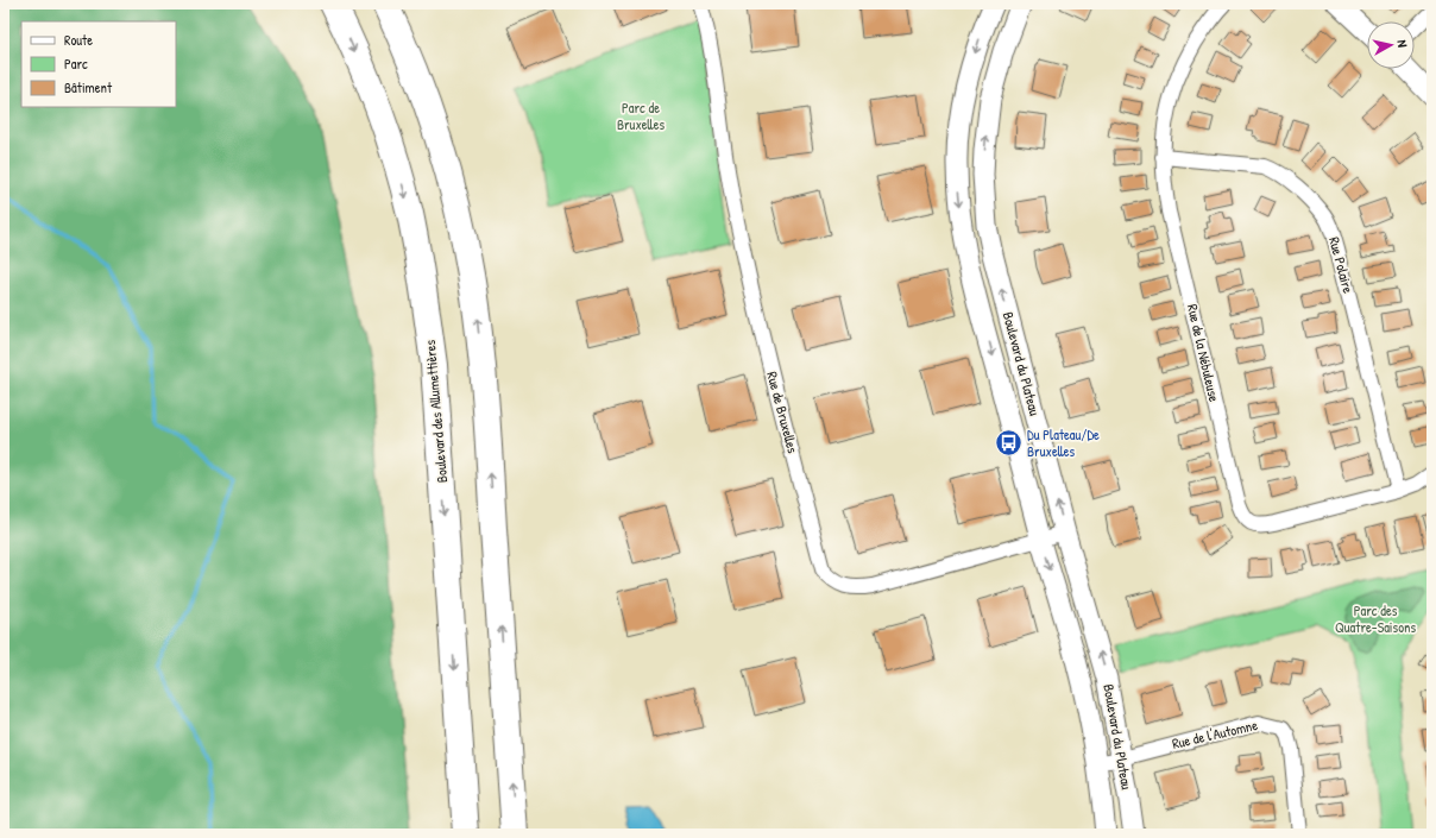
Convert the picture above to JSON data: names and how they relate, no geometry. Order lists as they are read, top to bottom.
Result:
{
  "streets": {
    "highway": ["Boulevard des Allumettières"],
    "main road": ["Boulevard du Plateau"],
    "street": [
      "Rue Polaire",
      "Rue de la Nébuleuse",
      "Rue de Bruxelles",
      "Rue de l'Automne"
    ]
  },
  "crossings": [
    ["Rue Polaire", "Rue de la Nébuleuse"],
    ["Boulevard du Plateau", "Rue de Bruxelles"],
    ["Boulevard du Plateau", "Rue de l'Automne"]
  ],
  "parks": ["Parc de Bruxelles", "Parc des Quatre-Saisons"],
  "places": {
    "bus stop": ["Du Plateau/De Bruxelles"]
  },
  "legend": ["Route", "Parc", "Bâtiment"],
  "north": "right"
}
